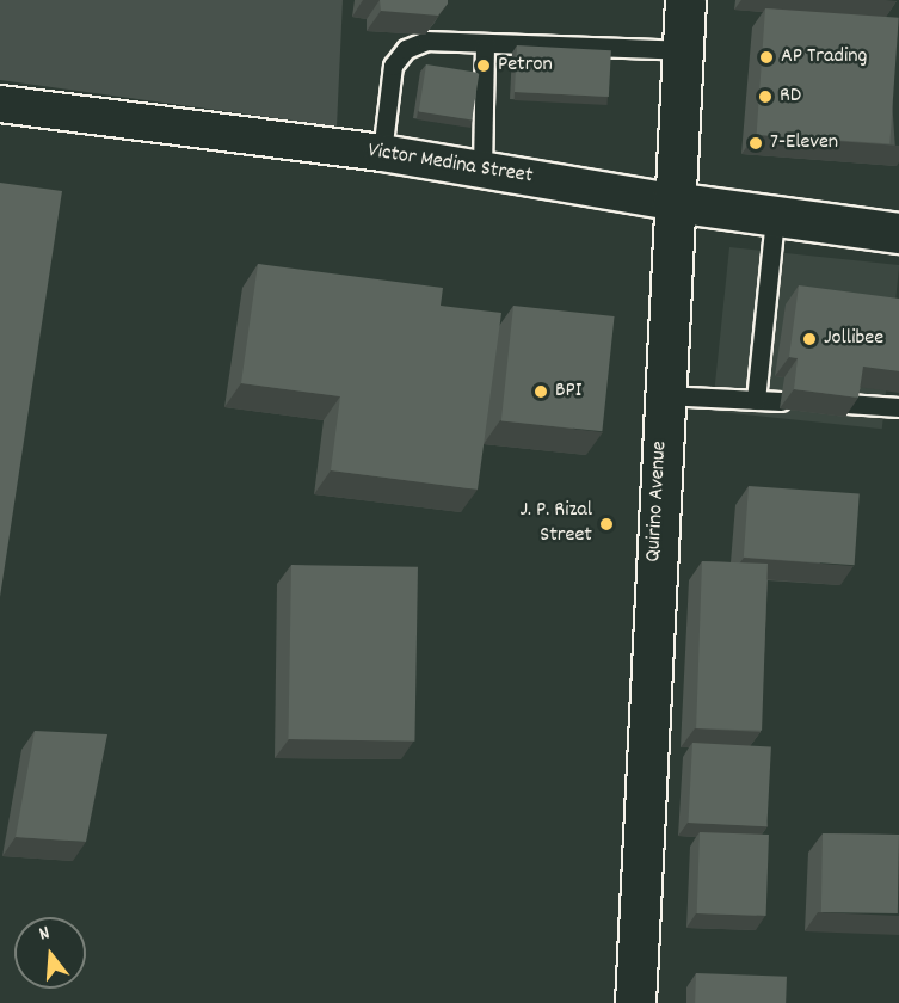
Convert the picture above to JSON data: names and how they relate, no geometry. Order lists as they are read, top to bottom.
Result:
{
  "streets": {
    "main road": ["Victor Medina Street", "Quirino Avenue"]
  },
  "crossings": [
    ["Victor Medina Street", "Quirino Avenue"]
  ],
  "places": [
    "AP Trading",
    "Petron",
    "RD",
    "7-Eleven",
    "Jollibee",
    "BPI",
    "J. P. Rizal Street"
  ],
  "north": "top"
}
